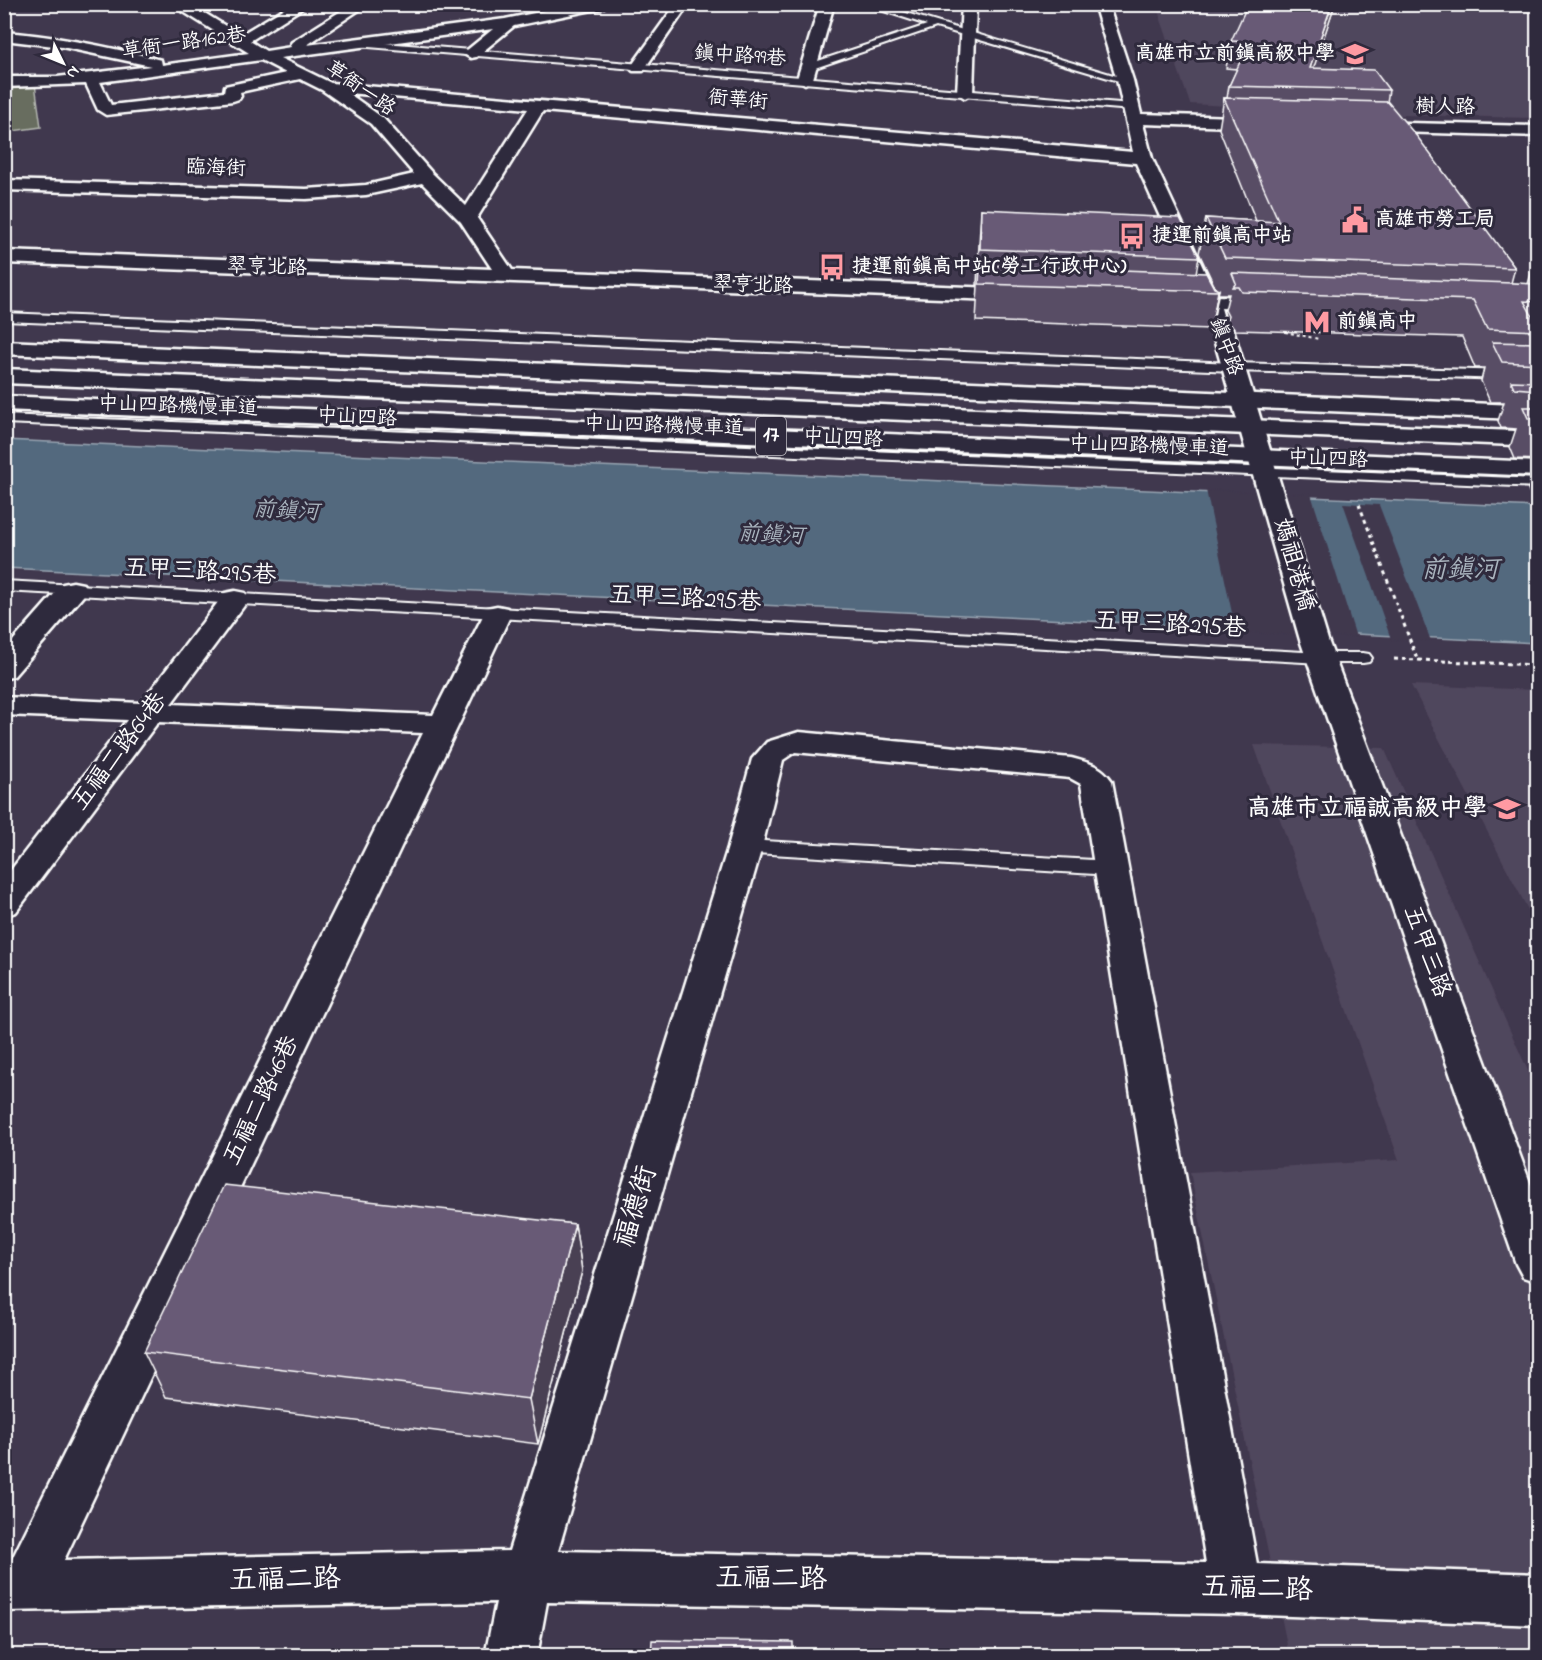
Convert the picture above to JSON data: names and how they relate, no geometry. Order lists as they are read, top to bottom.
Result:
{
  "streets": {
    "street": [
      "草衙一路162巷",
      "草衙一路",
      "衙華街",
      "樹人路",
      "臨海街",
      "翠亨北路",
      "鎮中路",
      "中山四路",
      "17",
      "媽祖港橋",
      "五福二路64巷",
      "五甲三路",
      "五福二路46巷",
      "福德街",
      "五福二路"
    ],
    "lane": ["鎮中路99巷", "中山四路機慢車道", "五甲三路295巷"]
  },
  "crossings": [
    ["草衙一路162巷", "鎮中路99巷"],
    ["草衙一路162巷", "草衙一路"],
    ["鎮中路99巷", "鎮中路"],
    ["草衙一路", "衙華街"],
    ["草衙一路", "臨海街"],
    ["草衙一路", "翠亨北路"],
    ["衙華街", "鎮中路"],
    ["鎮中路", "中山四路機慢車道"],
    ["鎮中路", "中山四路"],
    ["鎮中路", "17"],
    ["鎮中路", "媽祖港橋"],
    ["中山四路機慢車道", "中山四路"],
    ["中山四路機慢車道", "媽祖港橋"],
    ["中山四路", "媽祖港橋"],
    ["媽祖港橋", "五甲三路295巷"],
    ["媽祖港橋", "五甲三路"],
    ["五甲三路295巷", "五福二路64巷"],
    ["五甲三路295巷", "五甲三路"],
    ["五甲三路295巷", "五福二路46巷"],
    ["五福二路46巷", "五福二路"],
    ["福德街", "五福二路"]
  ],
  "water": ["前鎮河"],
  "places": {
    "school or university": ["高雄市立前鎮高級中學", "高雄市立福誠高級中學"],
    "public building": ["高雄市勞工局"],
    "bus stop": ["捷運前鎮高中站", "捷運前鎮高中站(勞工行政中心)"],
    "metro station": ["前鎮高中"]
  },
  "north": "bottom right"
}
